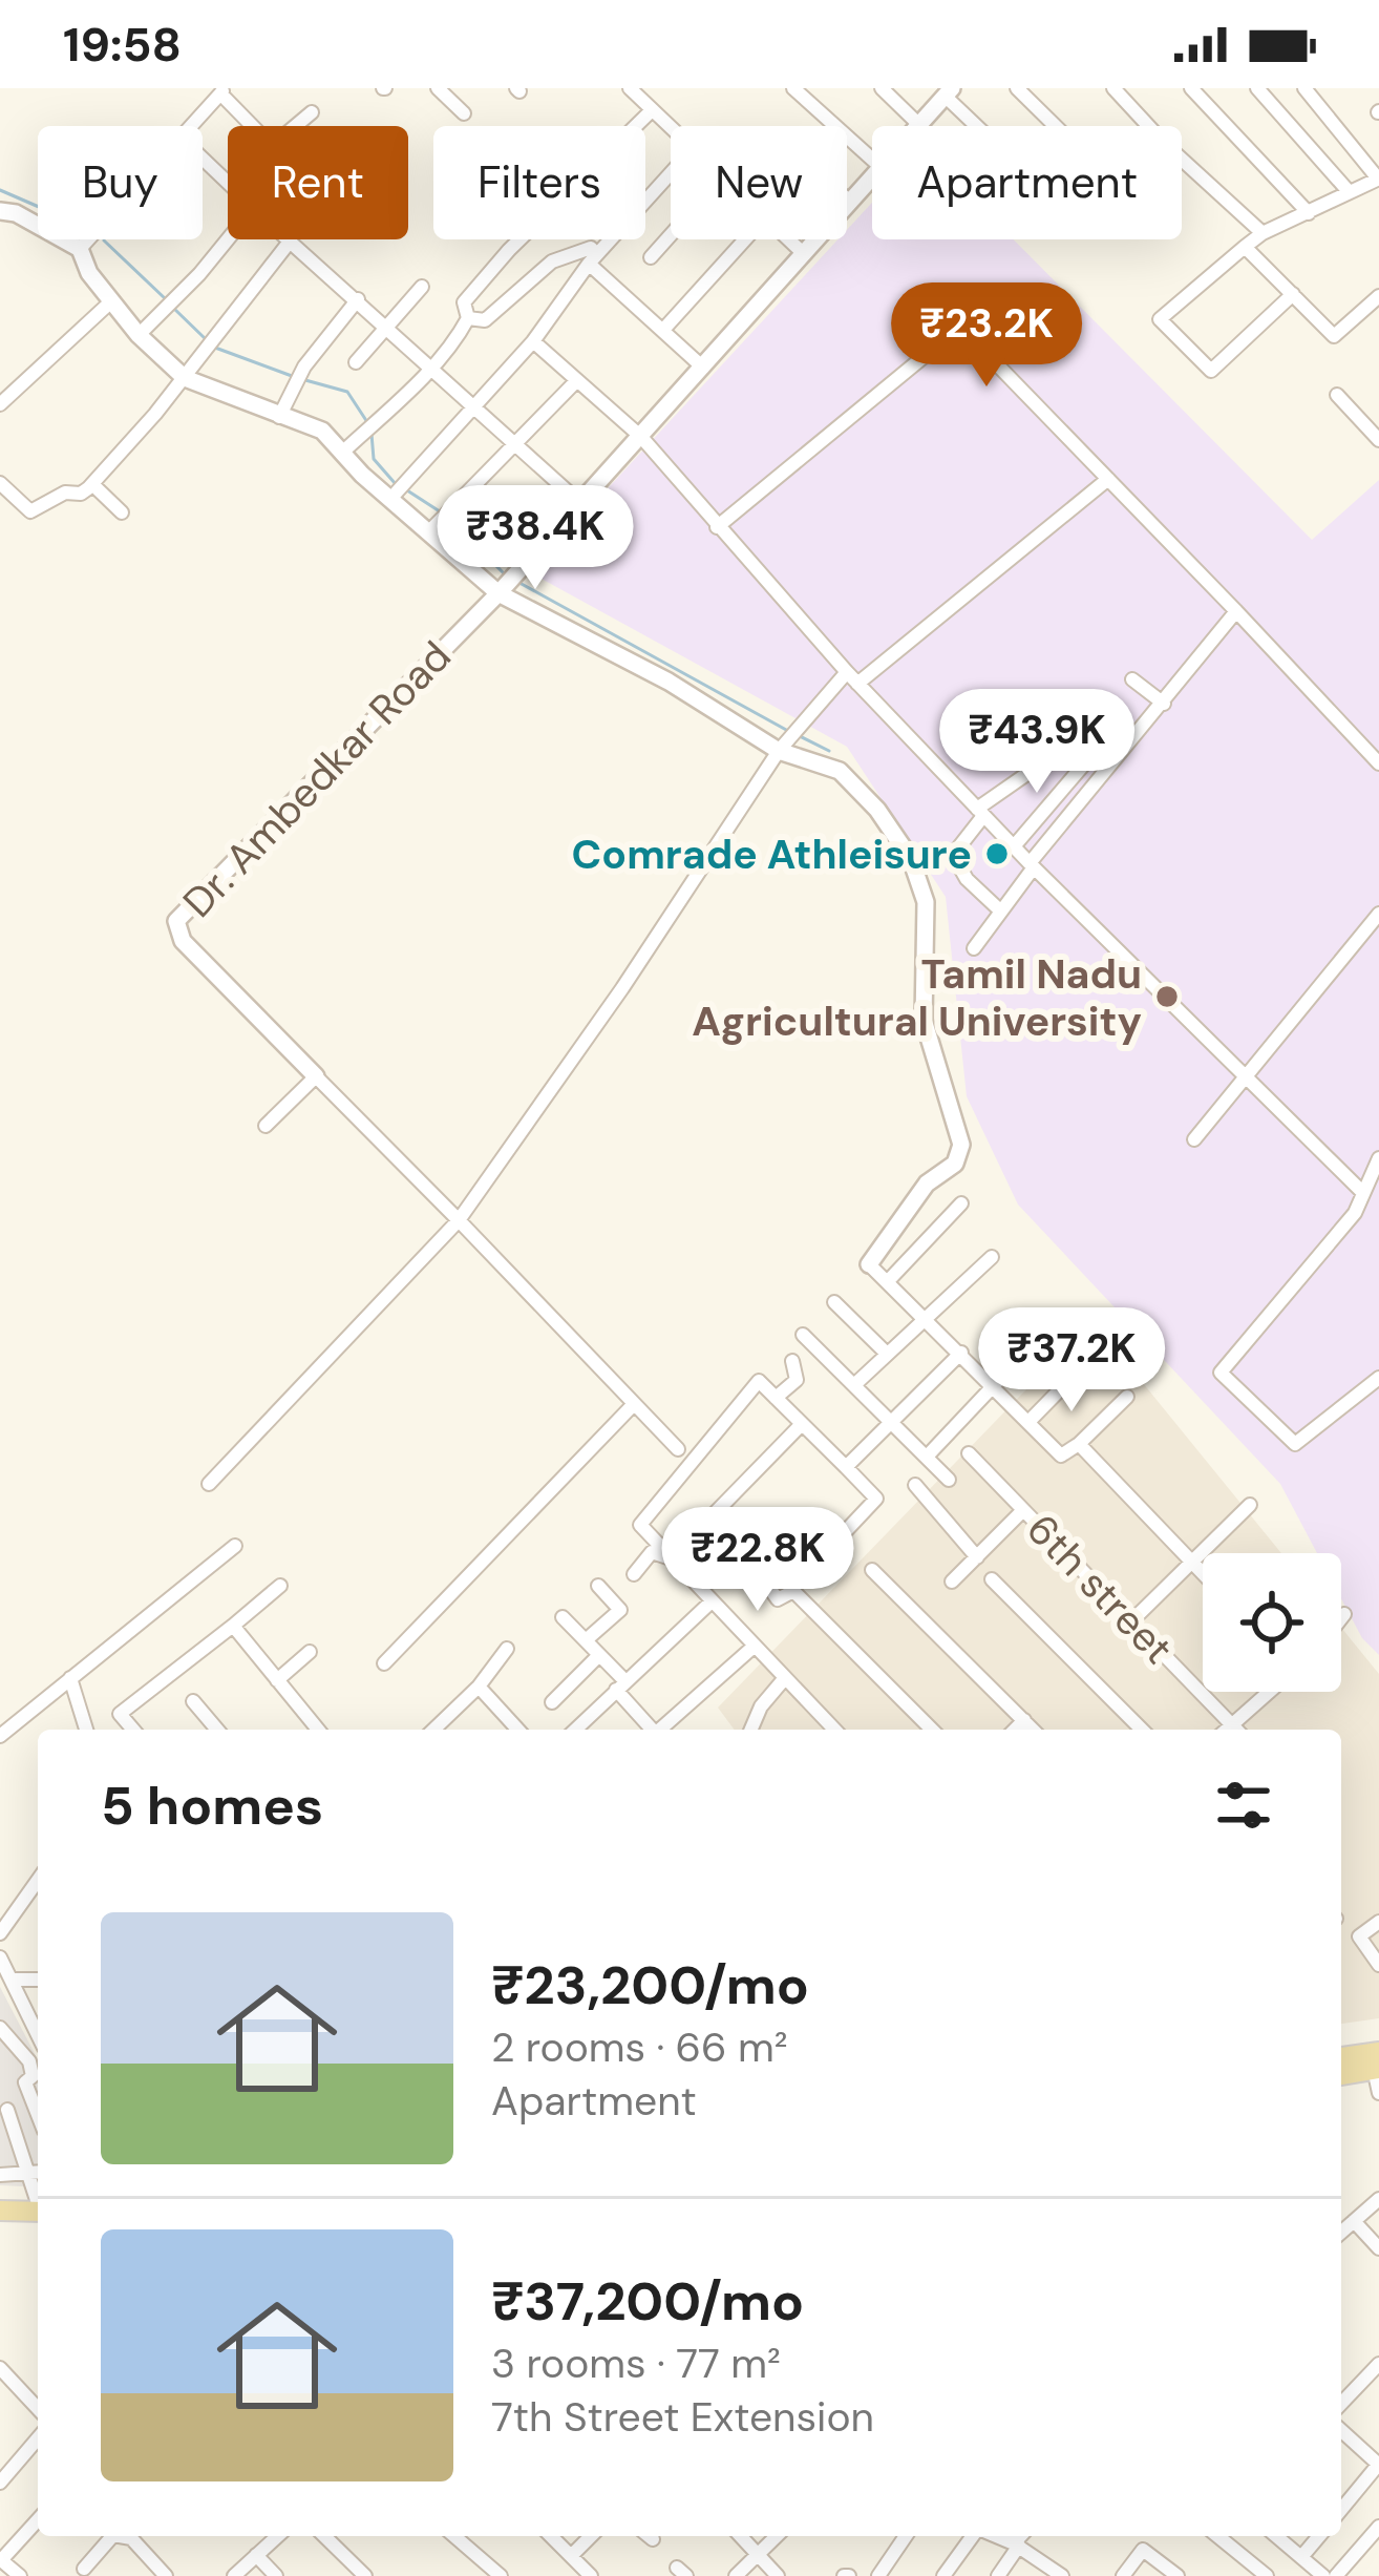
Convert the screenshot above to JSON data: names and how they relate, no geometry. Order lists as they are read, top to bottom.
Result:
{
  "streets": {
    "street": ["Dr. Ambedkar Road", "6th street"]
  },
  "places": ["Comrade Athleisure", "Tamil Nadu Agricultural University"],
  "page": {
    "status": "19:58",
    "chip": [
      "Buy",
      "Rent",
      "Filters",
      "New",
      "Apartment"
    ],
    "price": [
      "₹23.2K",
      "₹38.4K",
      "₹43.9K",
      "₹37.2K",
      "₹22.8K"
    ],
    "heading": "5 homes",
    "list": [
      {
        "name": "₹23,200/mo",
        "note": "2 rooms · 66 m² · Apartment"
      },
      {
        "name": "₹37,200/mo",
        "note": "3 rooms · 77 m² · 7th Street Extension"
      }
    ]
  }
}
